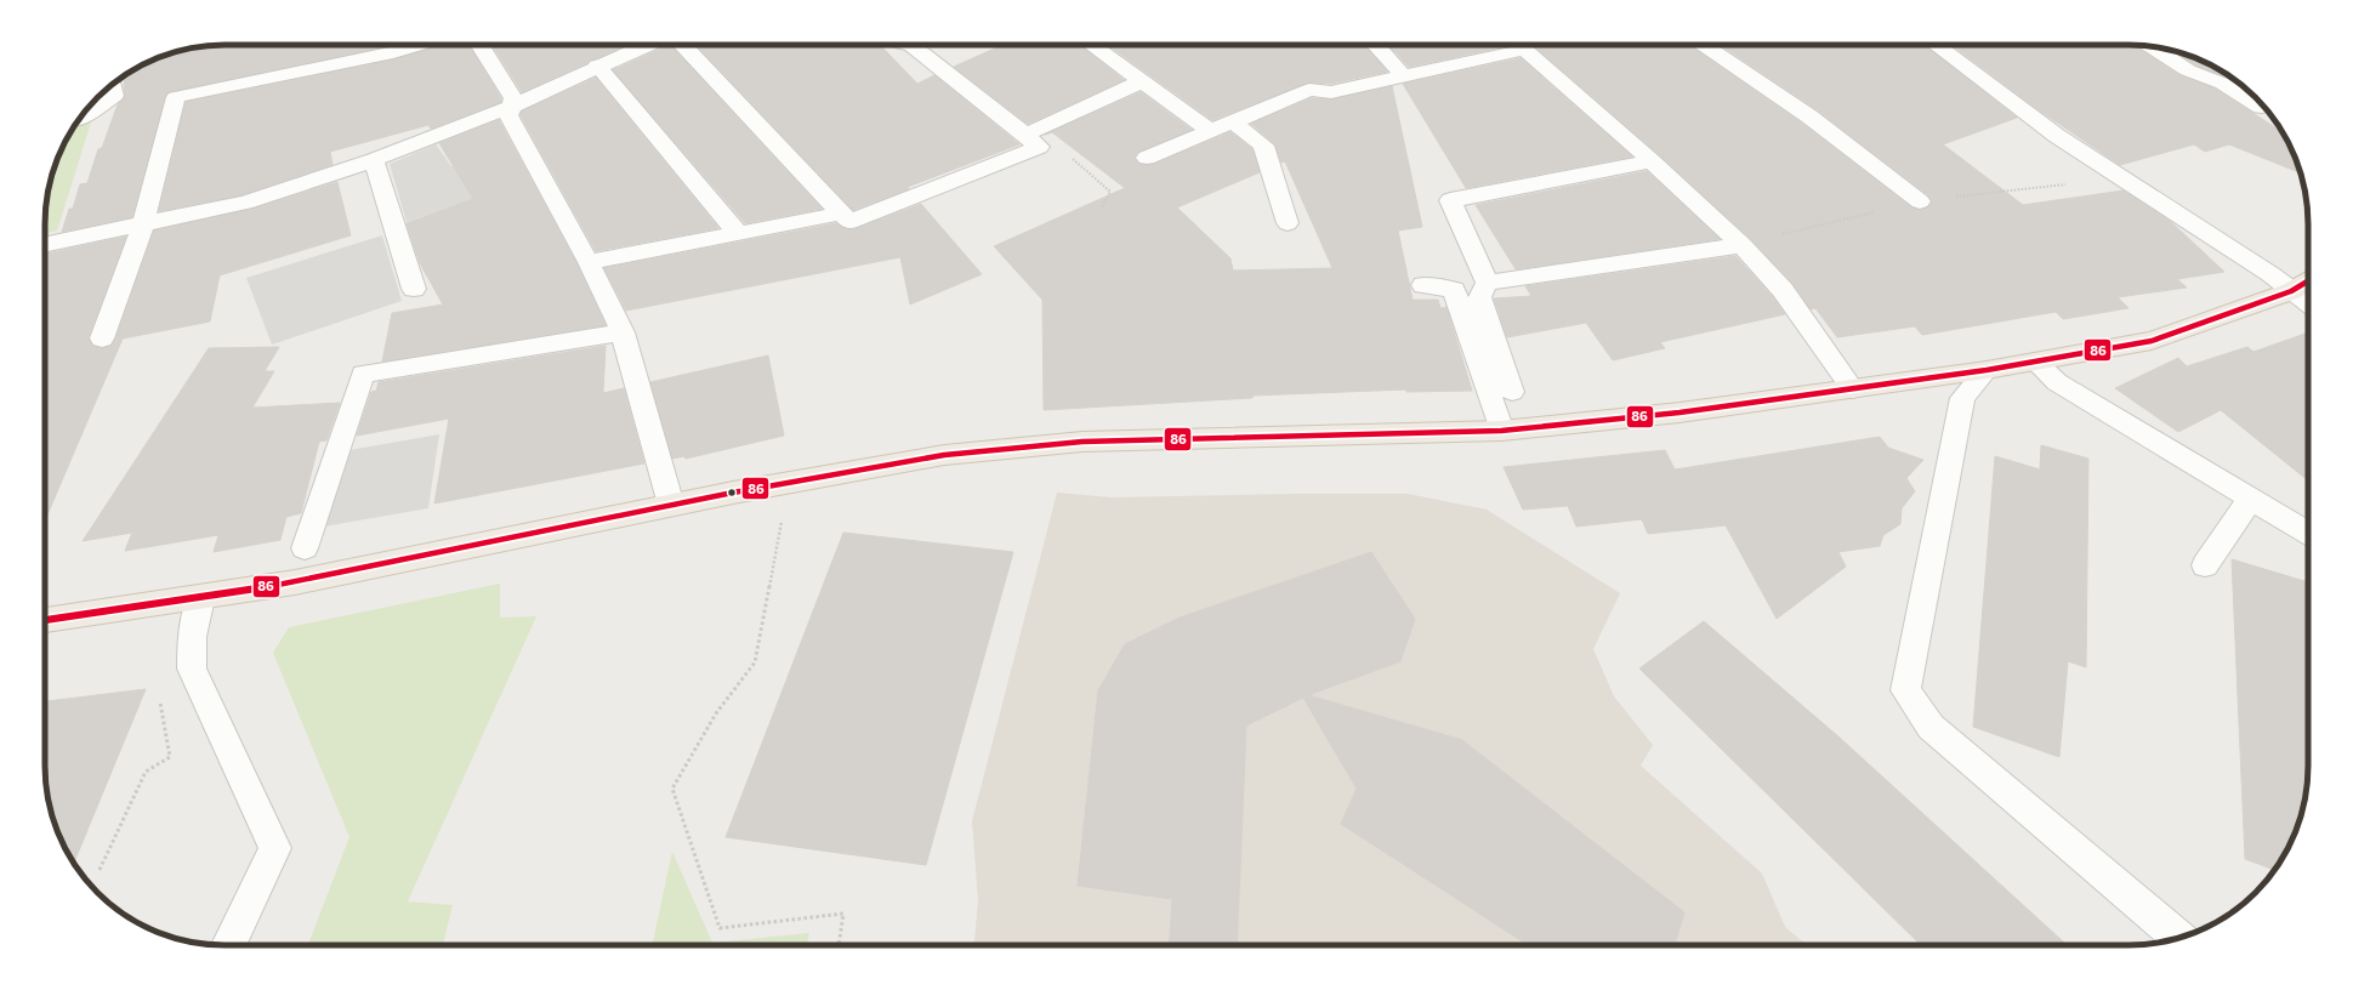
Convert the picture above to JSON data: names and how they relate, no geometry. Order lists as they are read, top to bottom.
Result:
{
  "lines": ["transit line 86"]
}
